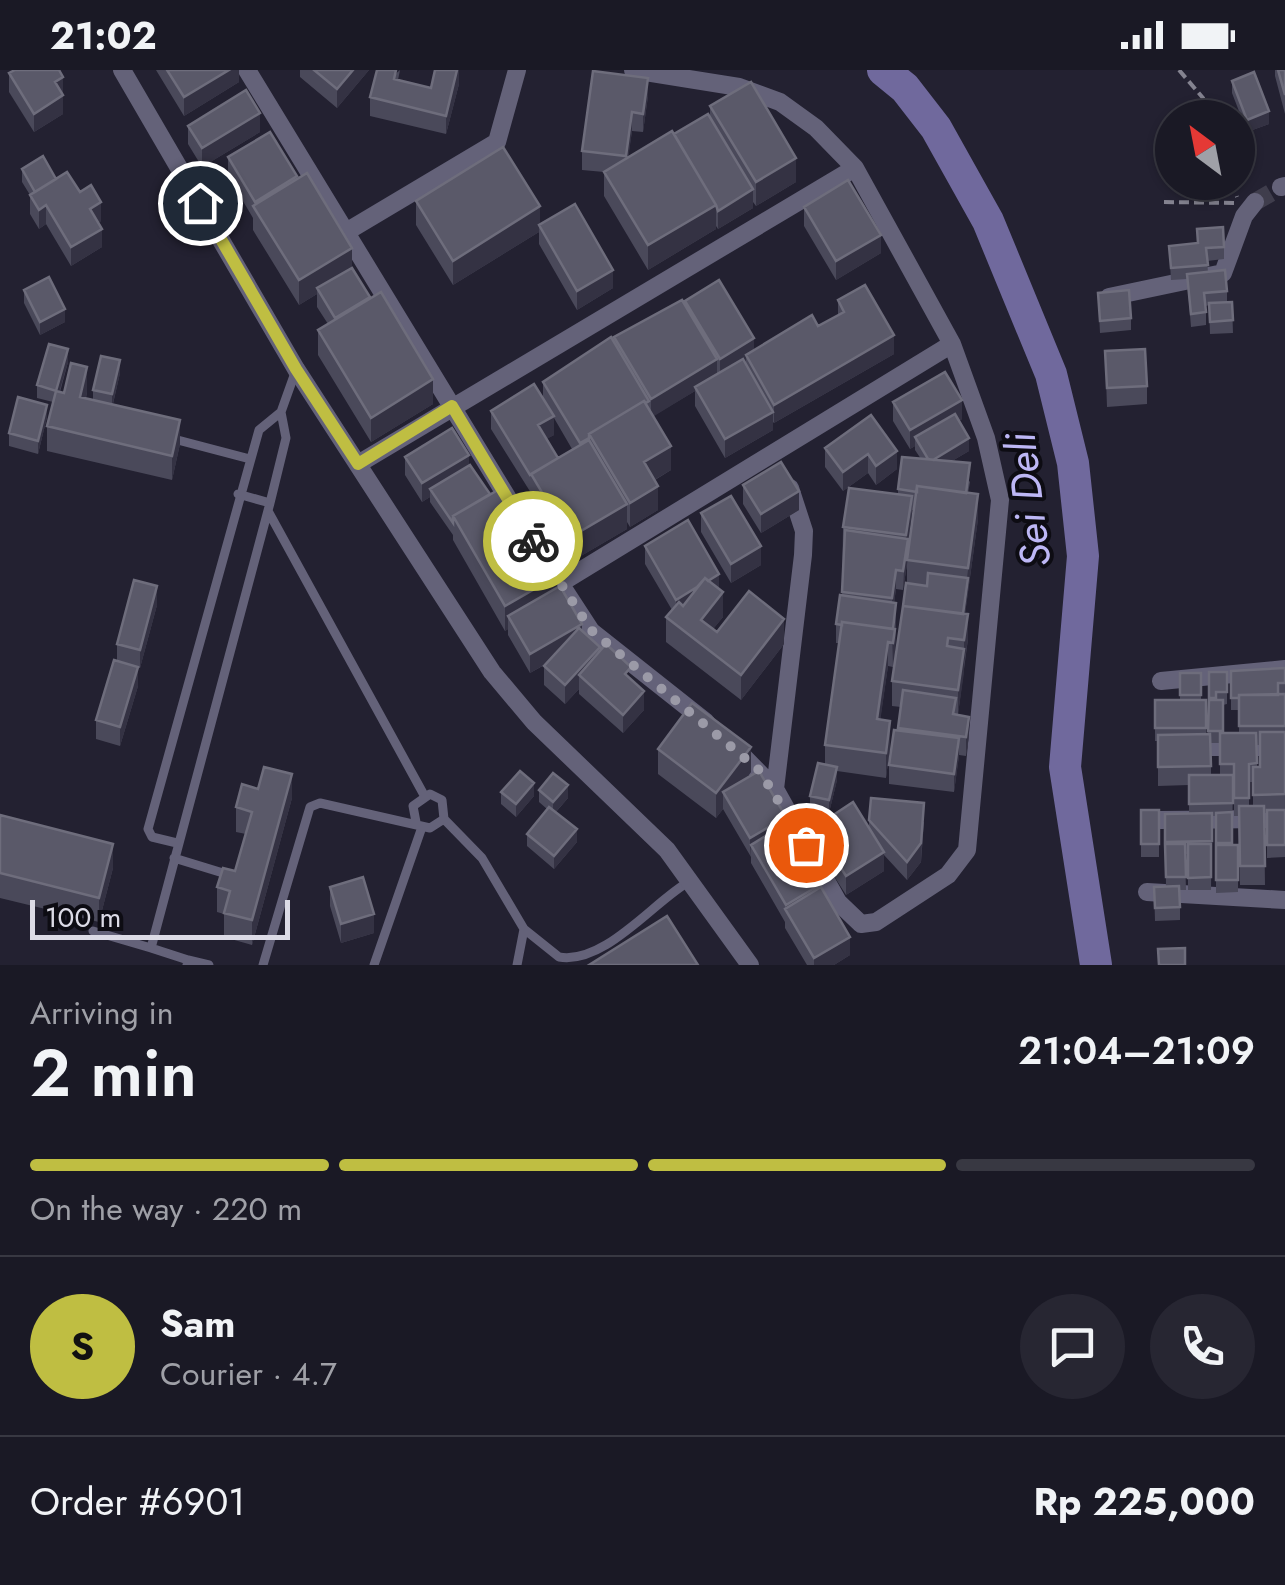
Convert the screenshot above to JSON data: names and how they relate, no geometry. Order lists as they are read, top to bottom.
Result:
{
  "water": ["Sei Deli"],
  "scale_bar": "100 m",
  "north": "top left",
  "page": {
    "status": "21:02",
    "scale": "100 m",
    "heading": ["2 min", "Arriving in", "21:04–21:09"],
    "panel": [
      "Sam",
      "Courier · 4.7",
      "Order #6901",
      "Rp 225,000"
    ],
    "bar": "On the way · 220 m",
    "round": "S"
  }
}
